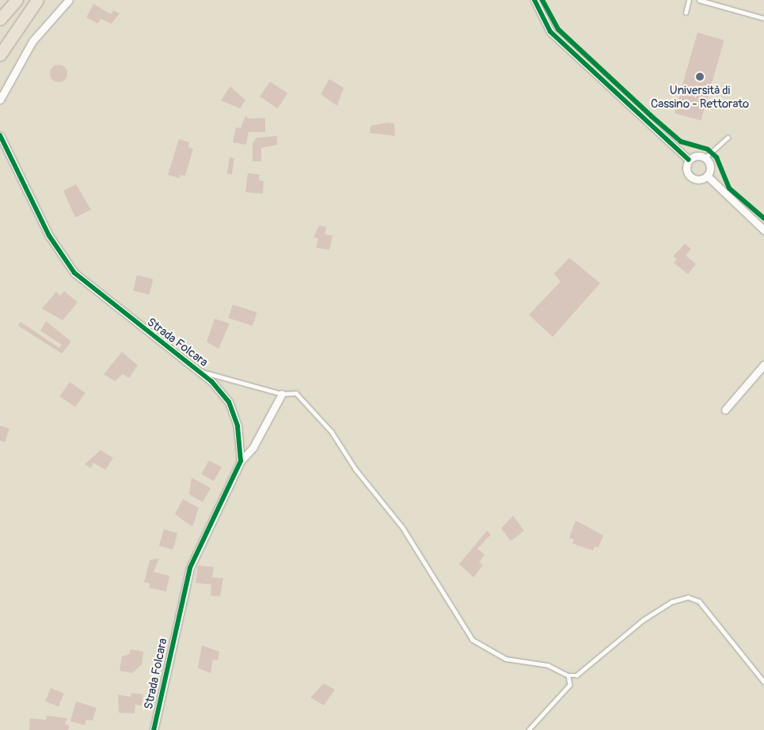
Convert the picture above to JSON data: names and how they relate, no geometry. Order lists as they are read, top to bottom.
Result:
{
  "streets": {
    "street": ["Strada Folcara"]
  },
  "places": ["Università di Cassino - Rettorato"]
}
